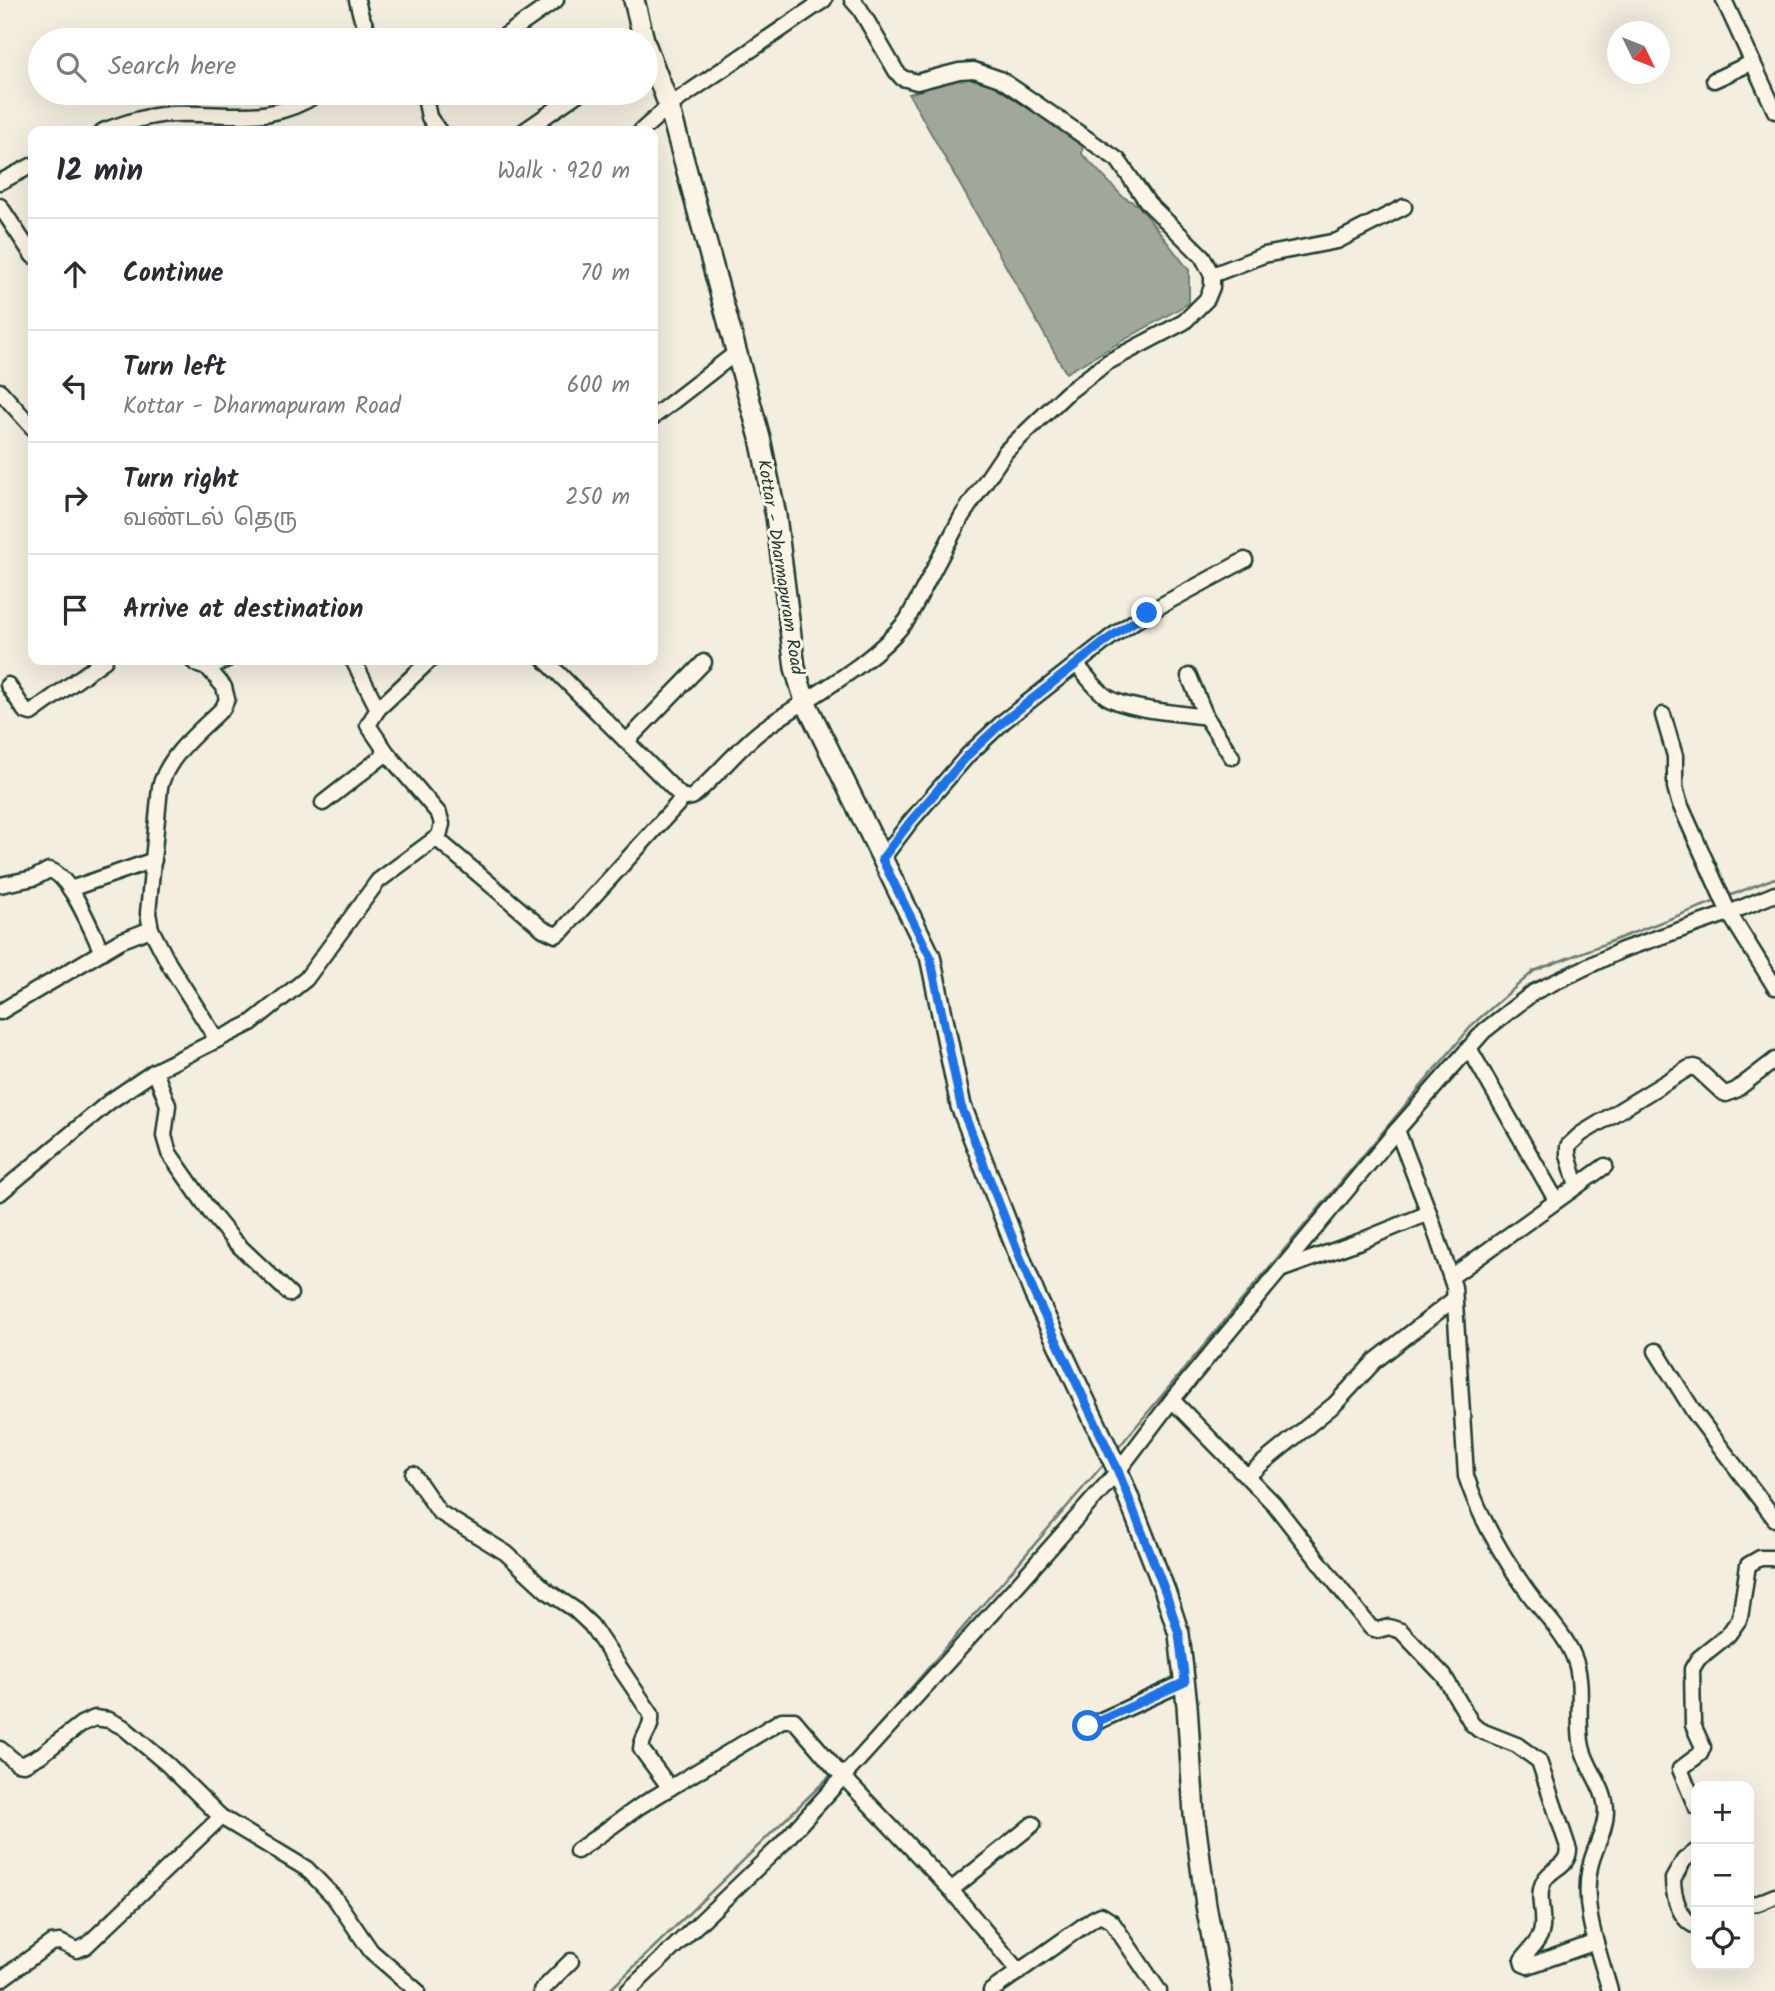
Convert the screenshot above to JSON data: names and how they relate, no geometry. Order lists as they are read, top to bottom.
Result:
{
  "streets": {
    "main road": ["Kottar - Dharmapuram Road"]
  },
  "north": "bottom right",
  "page": {
    "search": "Search here",
    "heading": ["12 min", "Walk · 920 m"],
    "list": [
      ["Continue", "70 m"],
      ["Turn left", "Kottar - Dharmapuram Road", "600 m"],
      ["Turn right", "வண்டல் தெரு", "250 m"],
      "Arrive at destination"
    ],
    "map_buttons": ["+", "−"]
  }
}
